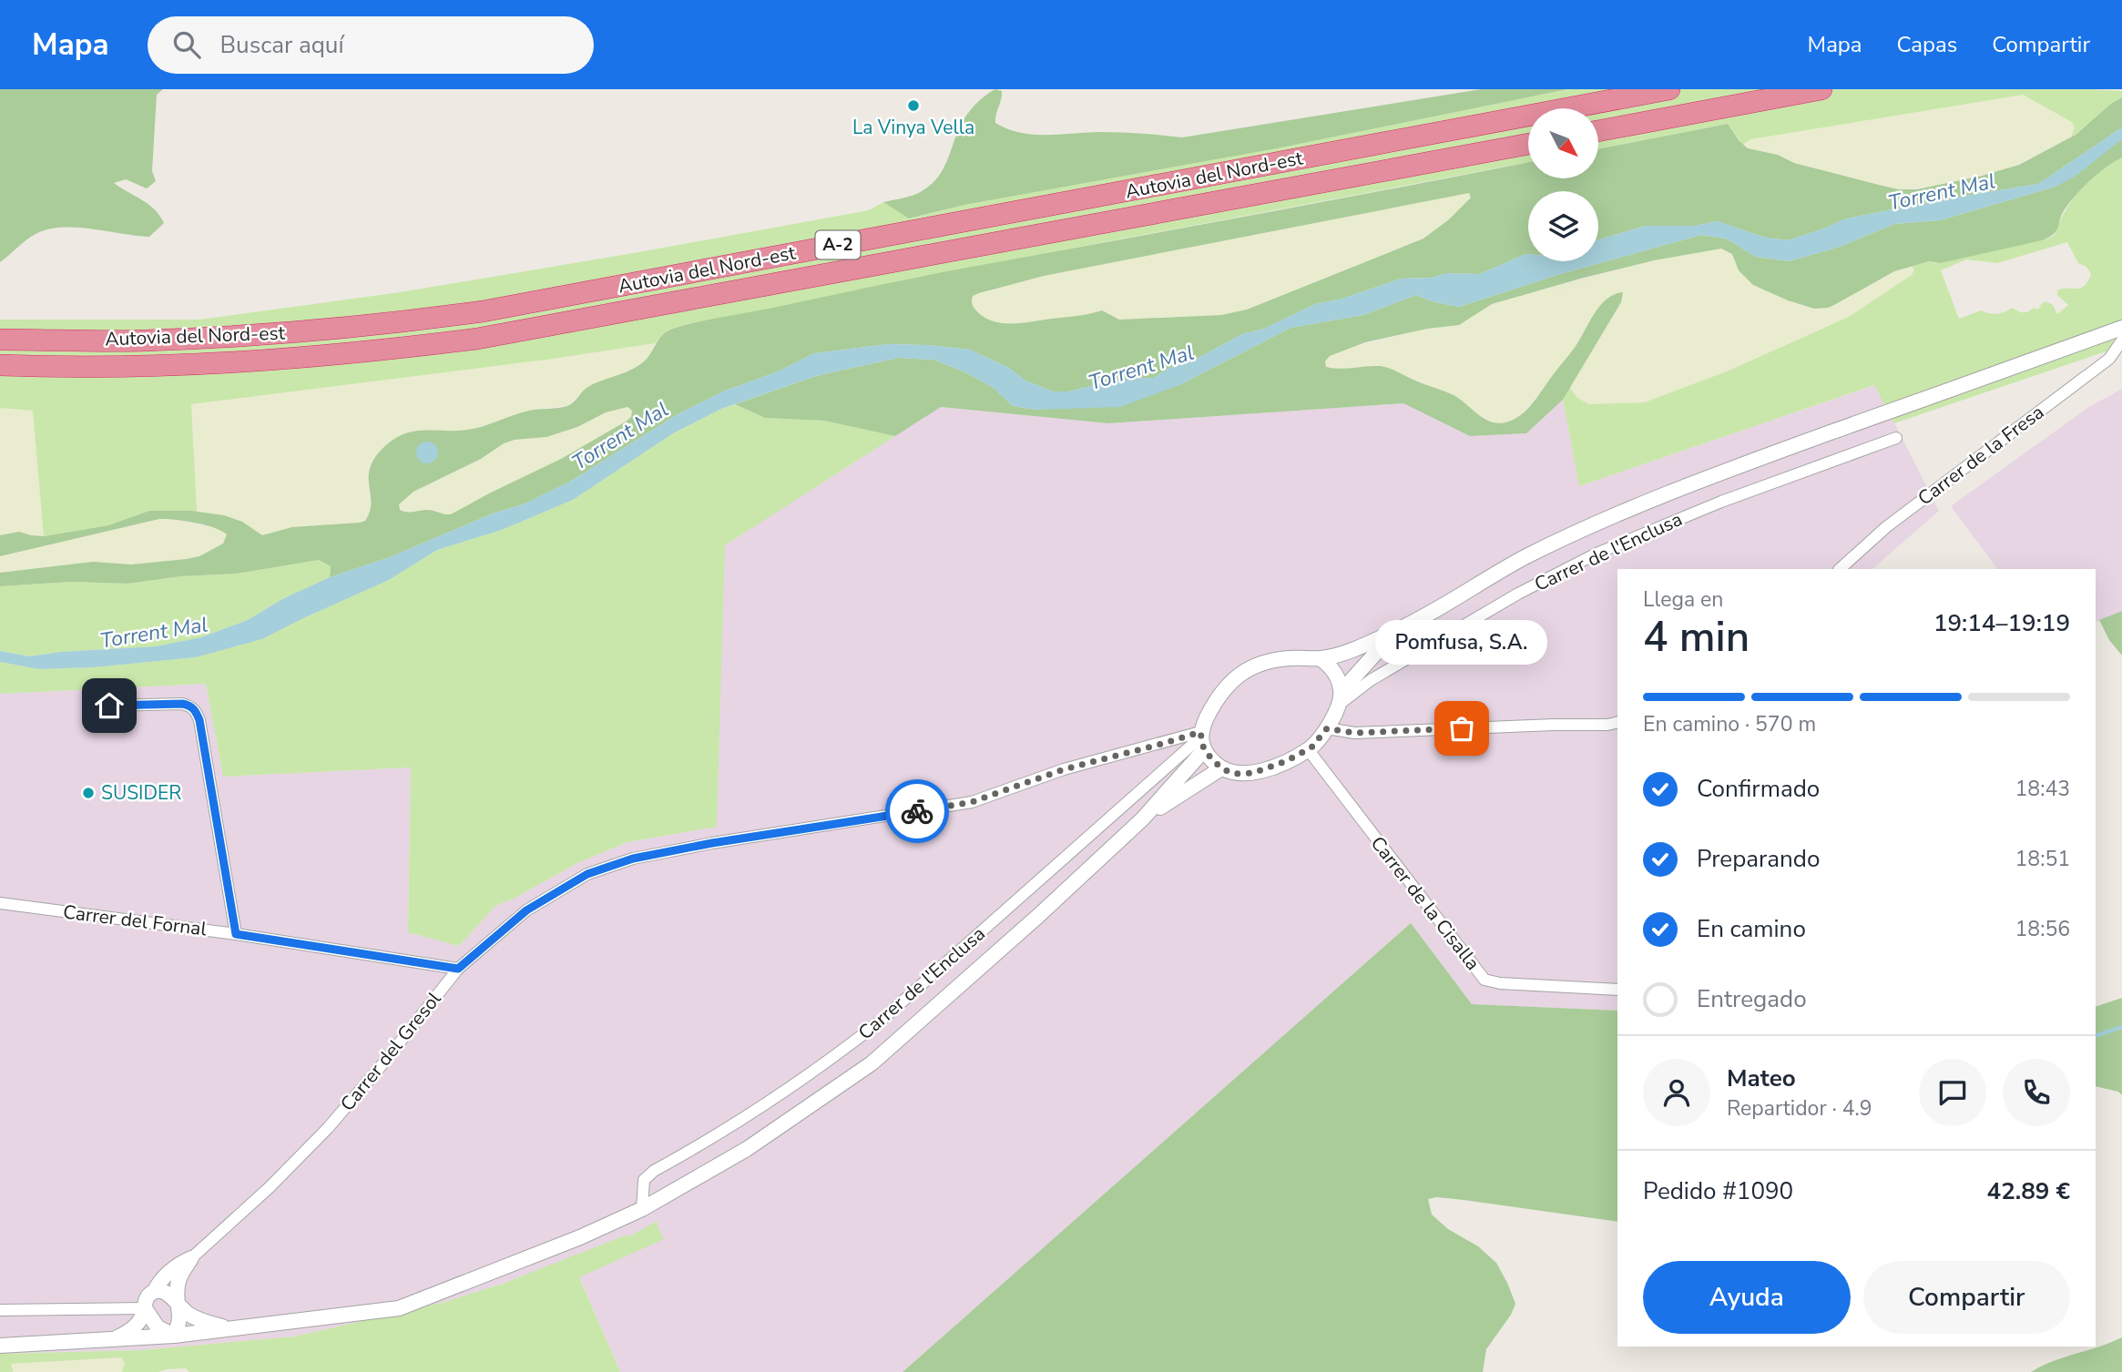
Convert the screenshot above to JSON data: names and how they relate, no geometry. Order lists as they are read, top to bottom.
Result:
{
  "streets": {
    "highway": ["Autovia del Nord-est", "A-2"],
    "street": [
      "Carrer de la Fresa",
      "Carrer de l'Enclusa",
      "Carrer de la Cisalla",
      "Carrer del Fornal",
      "Carrer del Gresol"
    ]
  },
  "crossings": [
    ["Carrer de l'Enclusa", "Carrer de la Cisalla"],
    ["Carrer de l'Enclusa", "Carrer del Gresol"],
    ["Carrer de la Cisalla", "Carrer del Gresol"],
    ["Carrer del Fornal", "Carrer del Gresol"]
  ],
  "water": ["Torrent Mal"],
  "places": ["La Vinya Vella", "Pomfusa, S.A.", "SUSIDER"],
  "north": "bottom right",
  "page": {
    "header": "Mapa",
    "search": "Buscar aquí",
    "nav": ["Mapa", "Capas", "Compartir"],
    "heading": ["4 min", "Llega en", "19:14–19:19"],
    "panel": [
      "Mateo",
      "Repartidor · 4.9",
      "Pedido #1090",
      "42.89 €"
    ],
    "bubble": "Pomfusa, S.A.",
    "bar": "En camino · 570 m",
    "list": [
      ["Confirmado", "18:43"],
      ["Preparando", "18:51"],
      ["En camino", "18:56"],
      "Entregado"
    ],
    "buttons": ["Ayuda", "Compartir"]
  }
}
